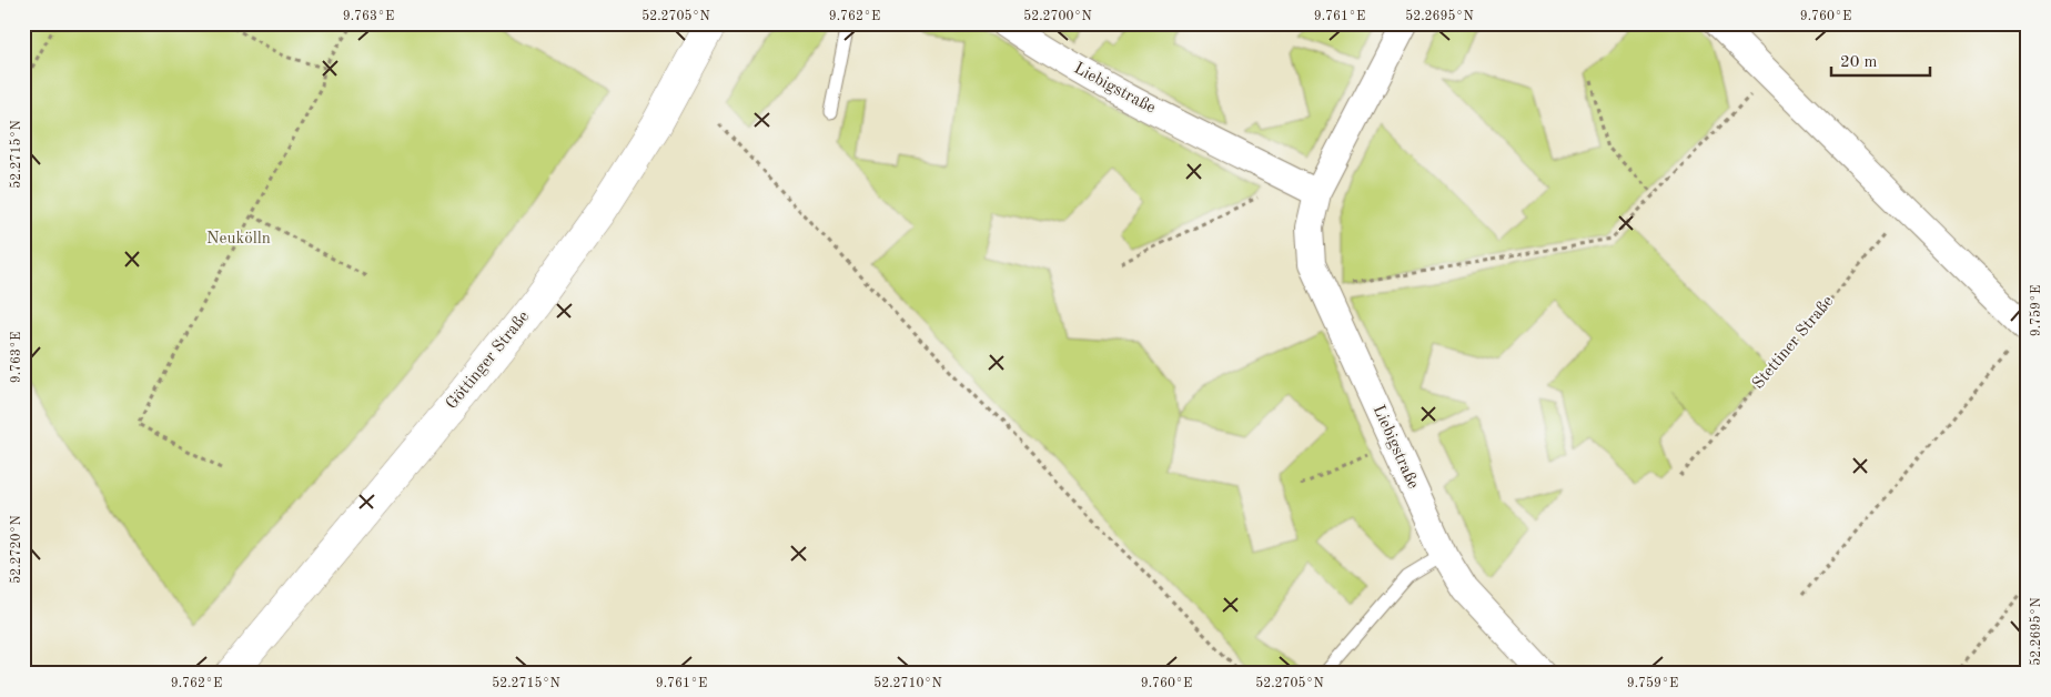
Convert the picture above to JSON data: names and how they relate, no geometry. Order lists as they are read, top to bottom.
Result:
{
  "streets": {
    "street": ["Liebigstraße", "Göttinger Straße"],
    "path": ["Stettiner Straße"]
  },
  "parks": ["Neukölln"],
  "scale_bar": "20 m",
  "coordinates": [
    "9.763°E",
    "52.2705°N",
    "9.762°E",
    "52.2700°N",
    "9.761°E",
    "52.2695°N",
    "9.760°E",
    "52.2715°N",
    "9.759°E",
    "52.2720°N",
    "52.2710°N"
  ]
}
